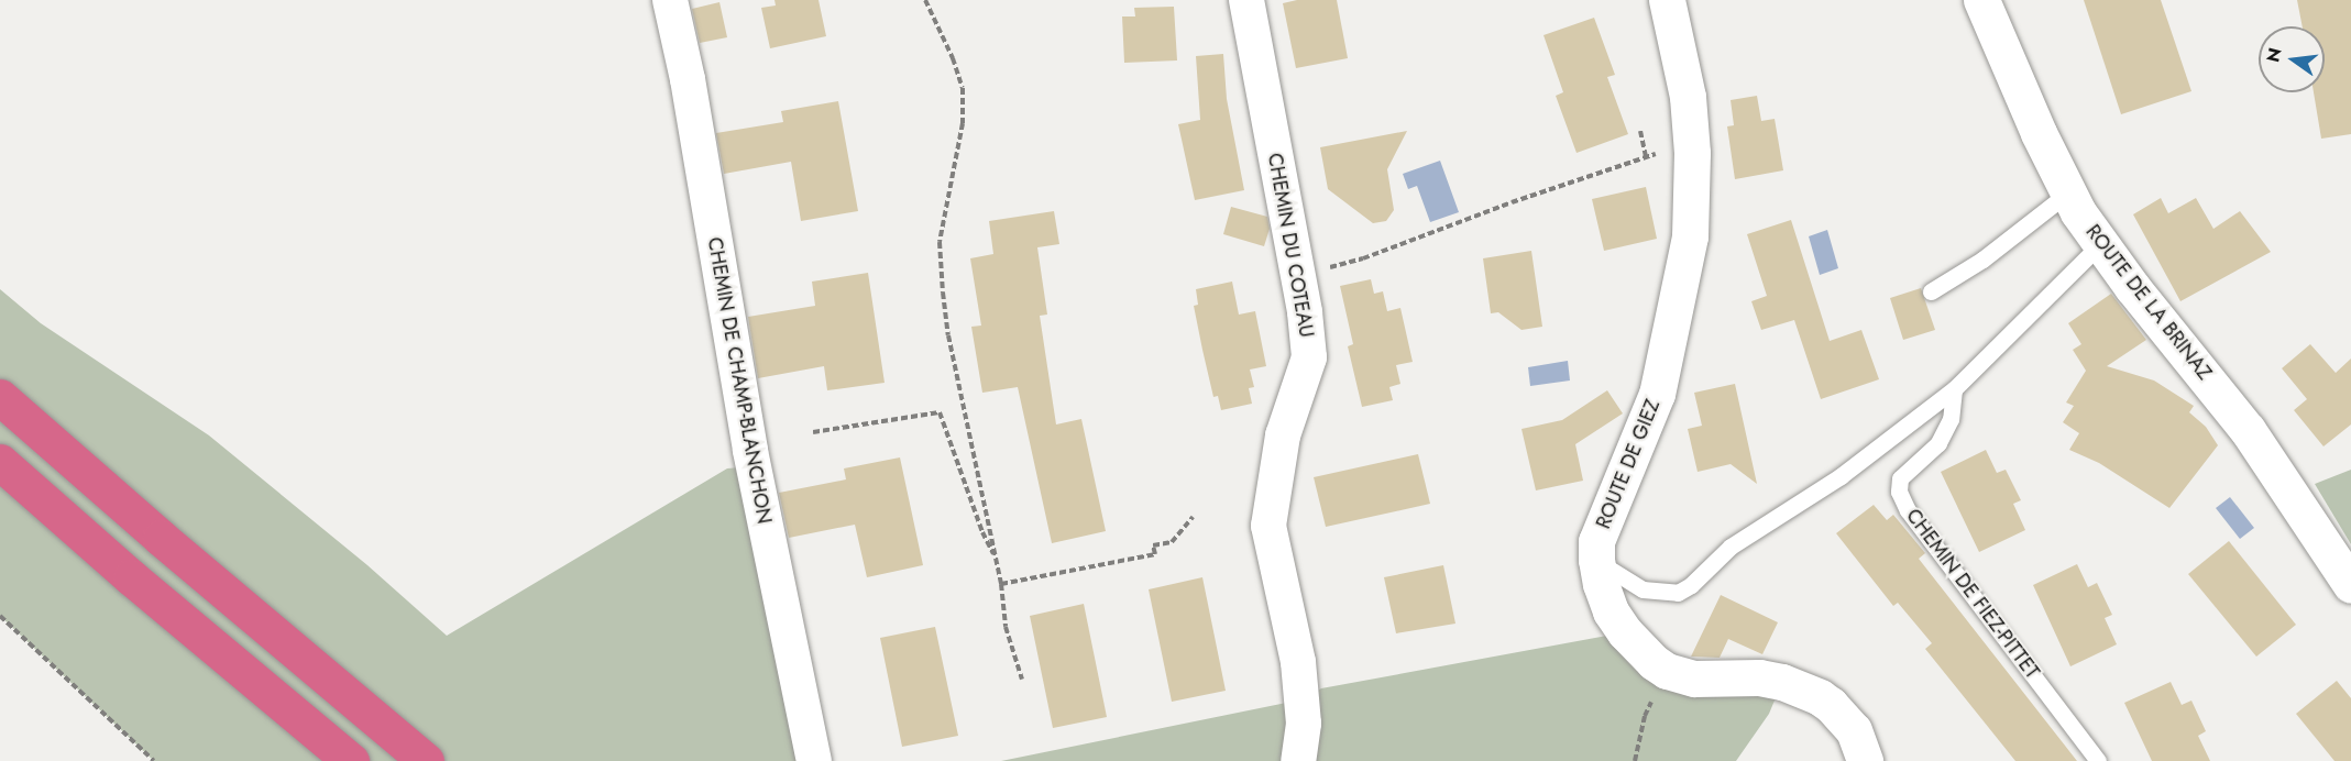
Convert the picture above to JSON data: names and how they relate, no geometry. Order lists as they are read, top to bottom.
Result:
{
  "streets": {
    "street": [
      "CHEMIN DU COTEAU",
      "ROUTE DE LA BRINAZ",
      "CHEMIN DE CHAMP-BLANCHON",
      "ROUTE DE GIEZ"
    ],
    "lane": ["CHEMIN DE FIEZ-PITTET"]
  },
  "north": "left"
}
